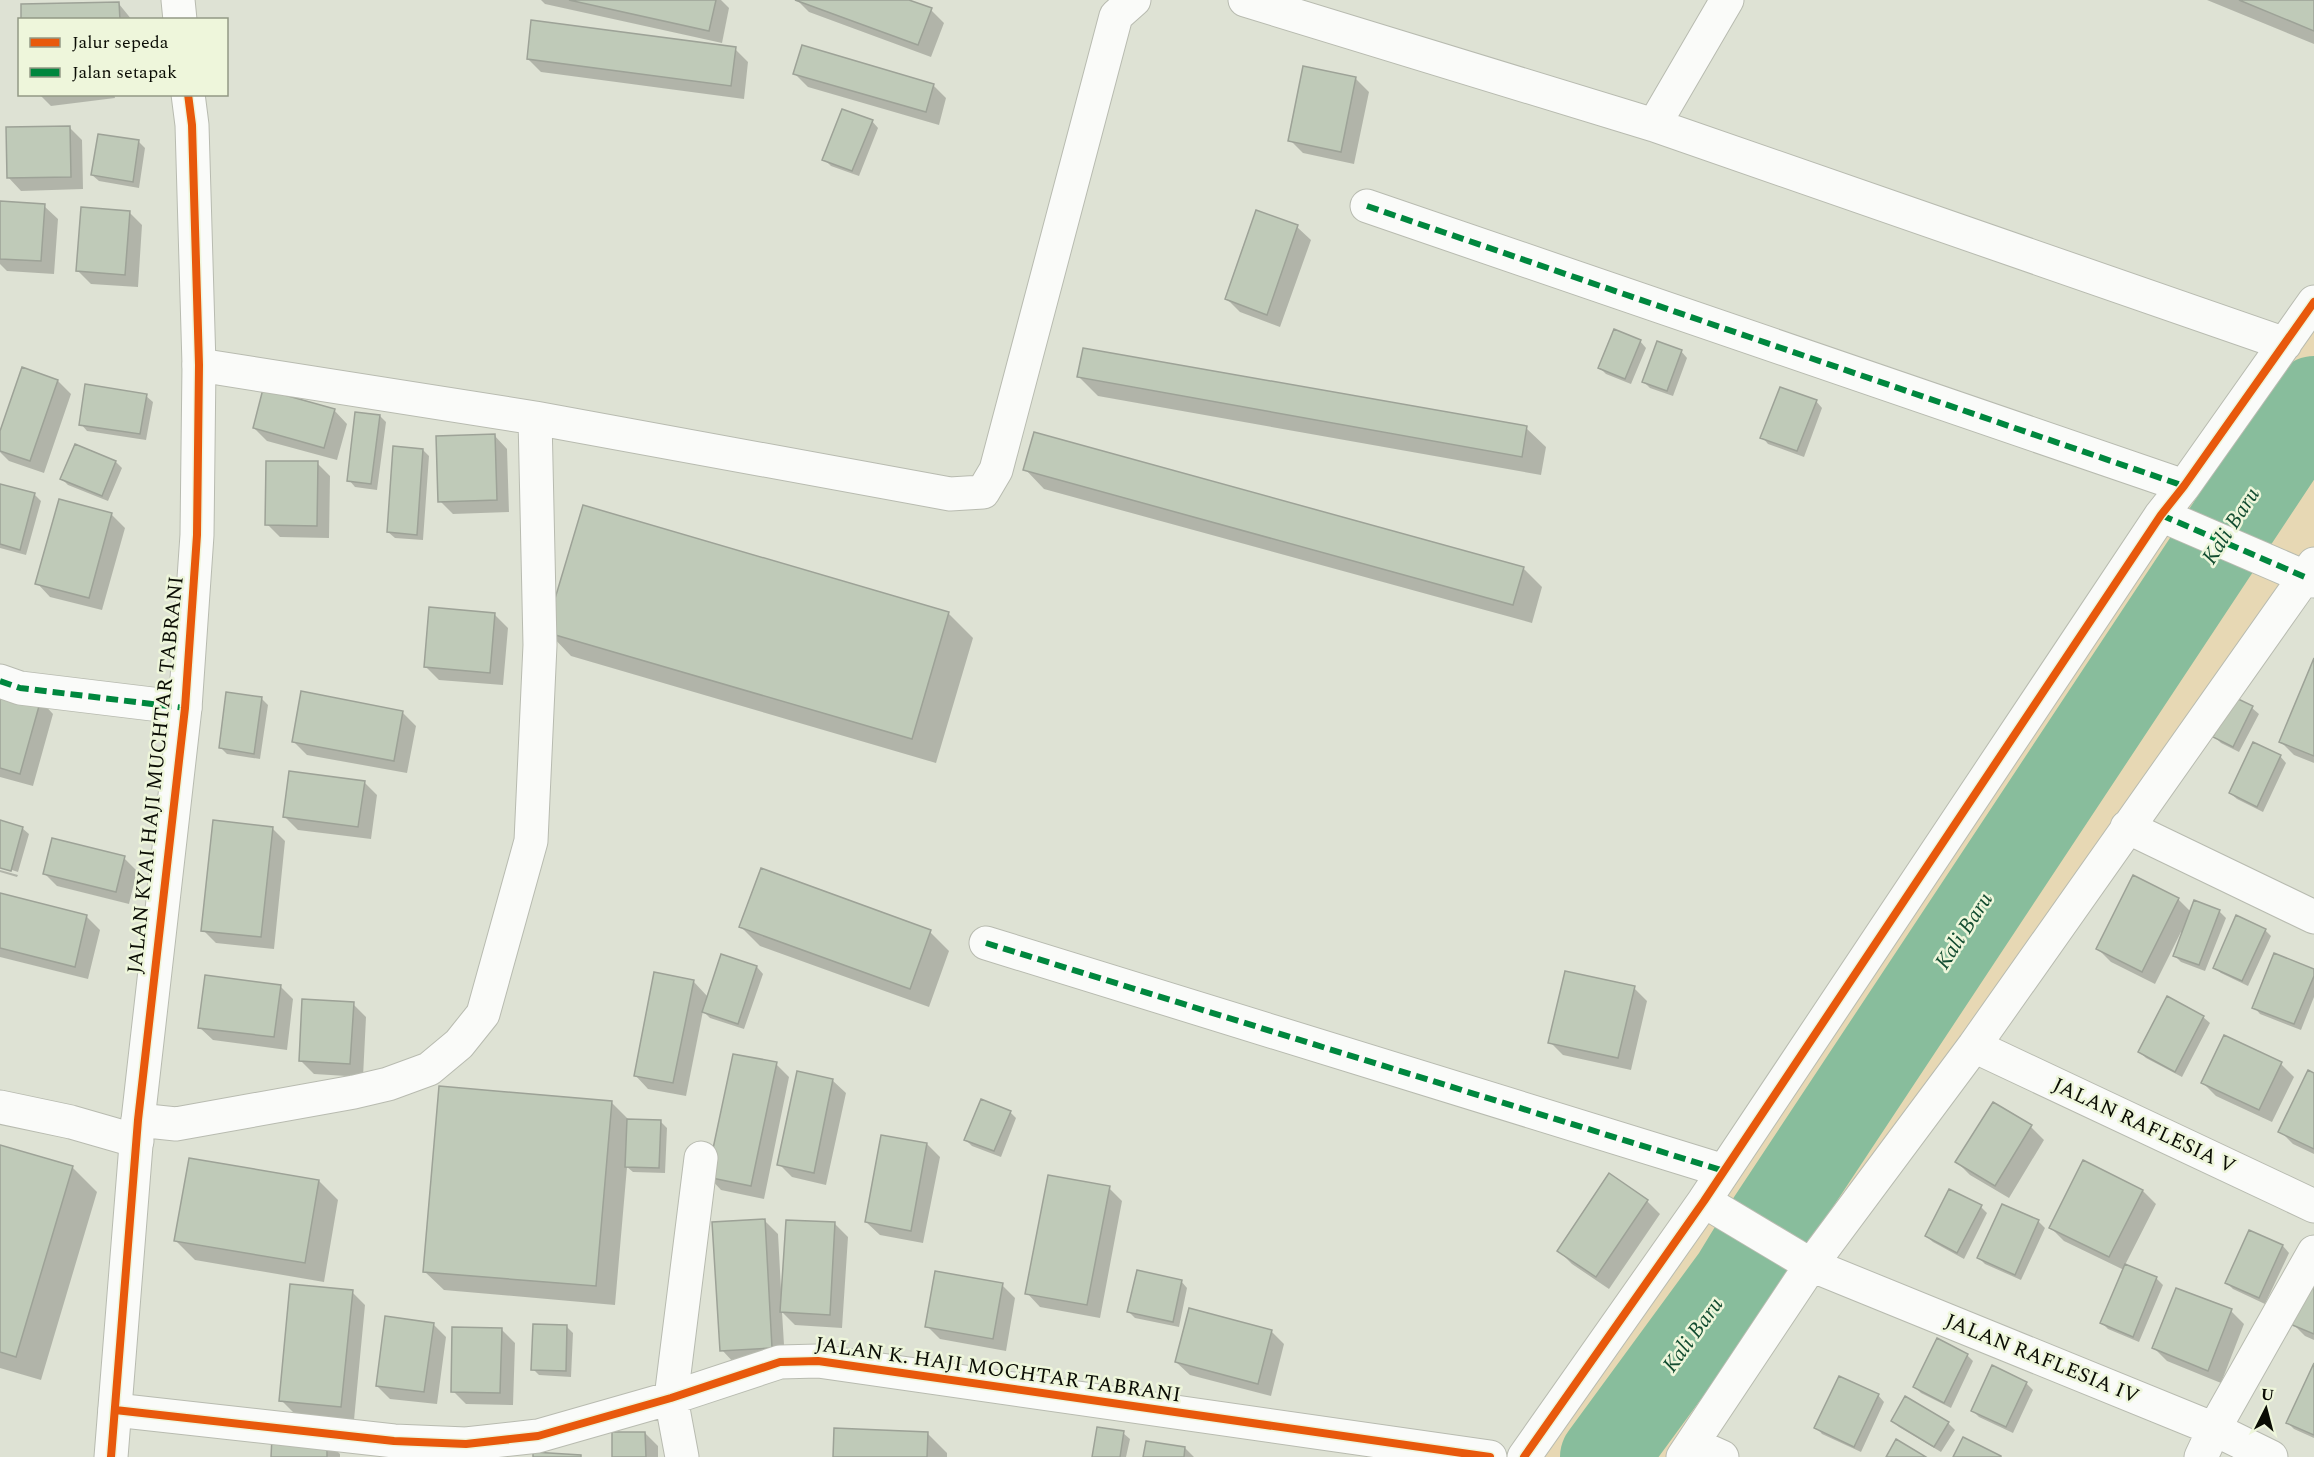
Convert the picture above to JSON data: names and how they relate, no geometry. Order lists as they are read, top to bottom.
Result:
{
  "streets": {
    "street": [
      "JALAN KYAI HAJI MUCHTAR TABRANI",
      "JALAN RAFLESIA V",
      "JALAN RAFLESIA IV",
      "JALAN K. HAJI MOCHTAR TABRANI"
    ]
  },
  "crossings": [
    ["JALAN KYAI HAJI MUCHTAR TABRANI", "JALAN K. HAJI MOCHTAR TABRANI"]
  ],
  "water": ["Kali Baru"],
  "legend": ["Jalur sepeda", "Jalan setapak"],
  "north": "top"
}
